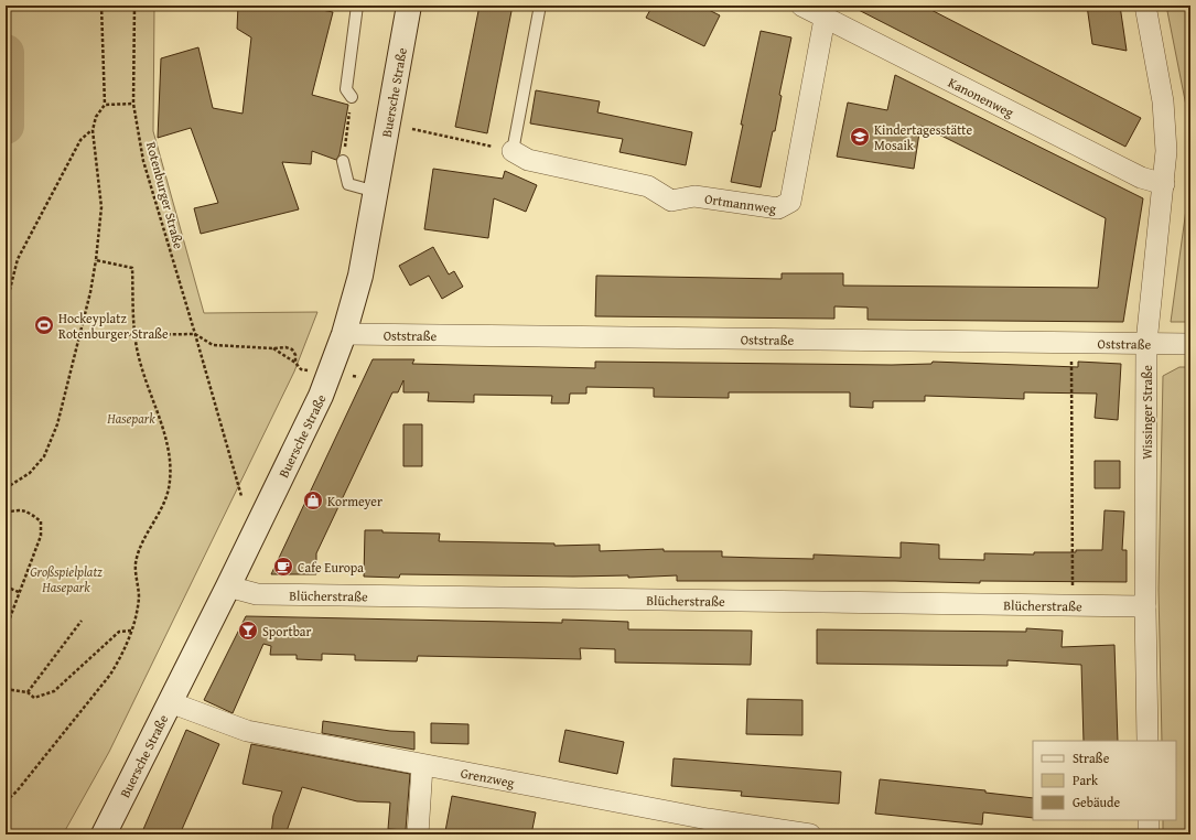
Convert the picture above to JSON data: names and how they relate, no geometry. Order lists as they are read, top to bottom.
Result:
{
  "streets": {
    "main road": ["Buersche Straße"],
    "street": [
      "Kanonenweg",
      "Ortmannweg",
      "Oststraße",
      "Wissinger Straße",
      "Blücherstraße",
      "Grenzweg"
    ],
    "path": ["Rotenburger Straße"]
  },
  "crossings": [
    ["Buersche Straße", "Oststraße"],
    ["Buersche Straße", "Blücherstraße"],
    ["Buersche Straße", "Grenzweg"],
    ["Kanonenweg", "Ortmannweg"],
    ["Kanonenweg", "Wissinger Straße"],
    ["Oststraße", "Wissinger Straße"],
    ["Wissinger Straße", "Blücherstraße"]
  ],
  "parks": ["Hasepark", "Großspielplatz Hasepark"],
  "places": {
    "school or university": ["Kindertagesstätte Mosaik"],
    "sports": ["Hockeyplatz Rotenburger Straße"],
    "shop": ["Kormeyer"],
    "cafe": ["Cafe Europa"],
    "bar": ["Sportbar"]
  },
  "legend": ["Straße", "Park", "Gebäude"]
}
